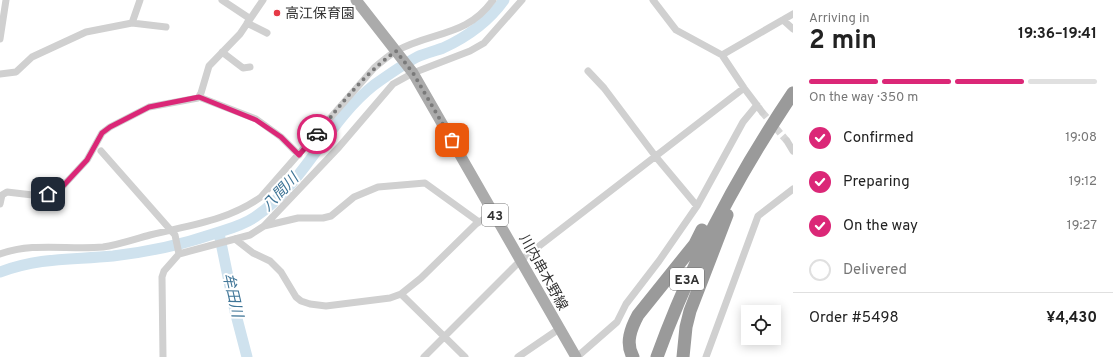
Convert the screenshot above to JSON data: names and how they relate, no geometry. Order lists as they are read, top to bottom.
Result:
{
  "streets": {
    "highway": ["E3A"],
    "main road": ["43", "川内串木野線"]
  },
  "water": ["八間川", "牟田川"],
  "places": ["高江保育園"],
  "page": {
    "heading": ["2 min", "Arriving in", "19:36–19:41"],
    "panel": ["Order #5498", "¥4,430"],
    "bar": "On the way · 350 m",
    "list": [
      ["Confirmed", "19:08"],
      ["Preparing", "19:12"],
      ["On the way", "19:27"],
      "Delivered"
    ]
  }
}
